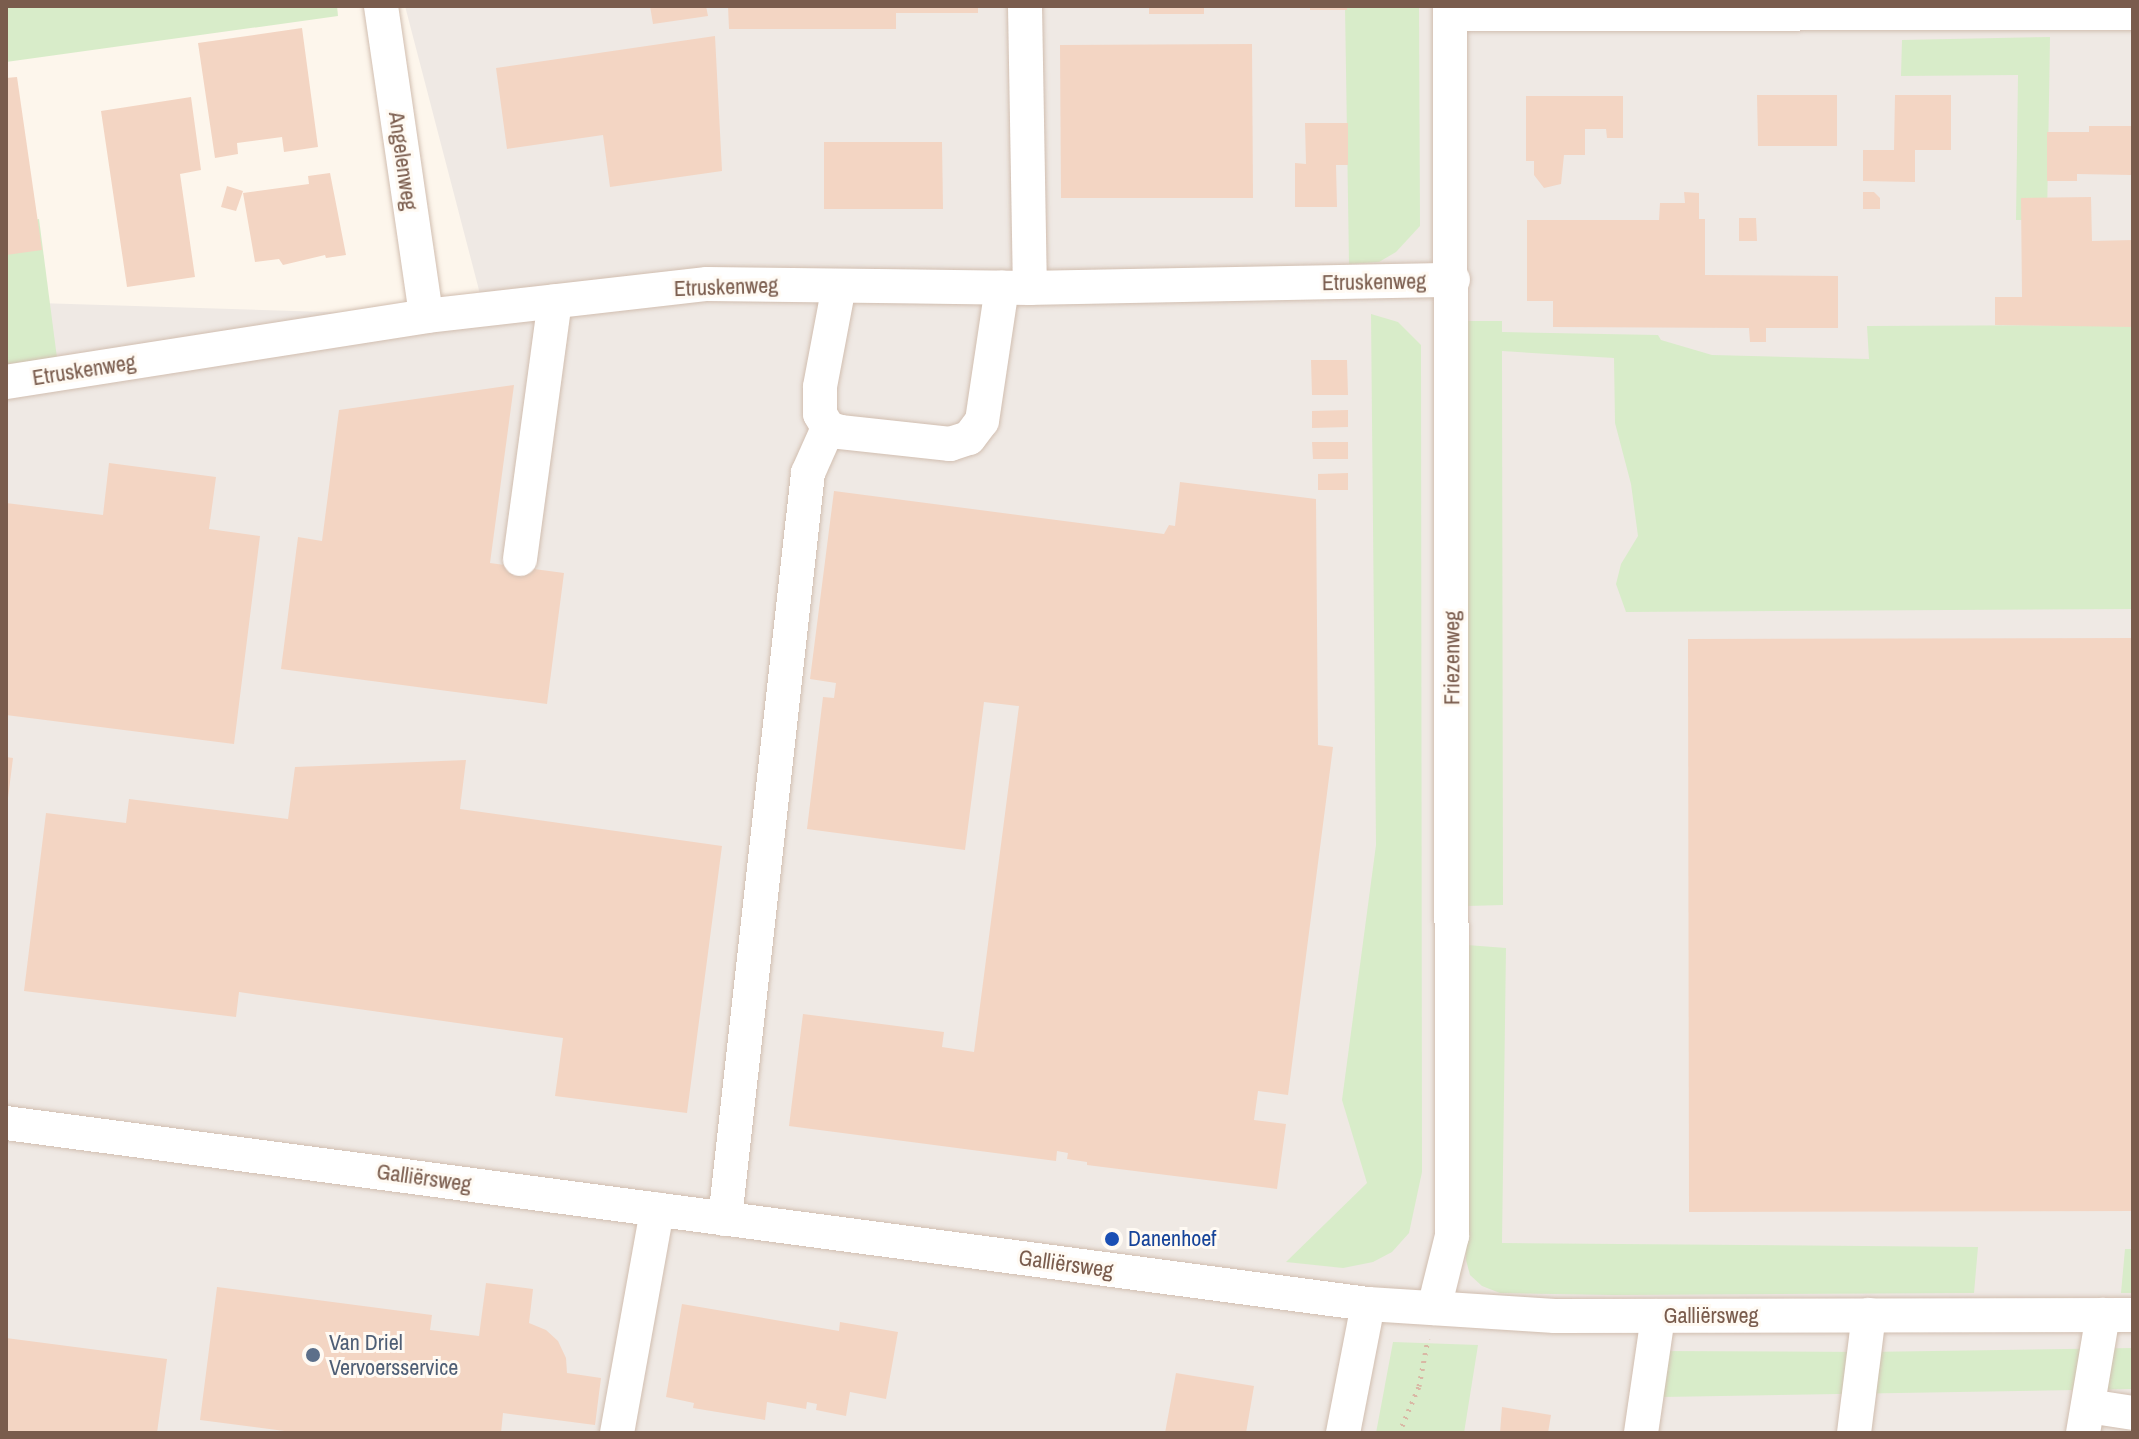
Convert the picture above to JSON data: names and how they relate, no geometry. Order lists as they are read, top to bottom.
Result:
{
  "streets": {
    "street": [
      "Angelenweg",
      "Etruskenweg",
      "Friezenweg",
      "Galliërsweg"
    ]
  },
  "crossings": [
    ["Angelenweg", "Etruskenweg"],
    ["Etruskenweg", "Friezenweg"],
    ["Friezenweg", "Galliërsweg"]
  ],
  "places": ["Danenhoef", "Van Driel Vervoersservice"]
}
